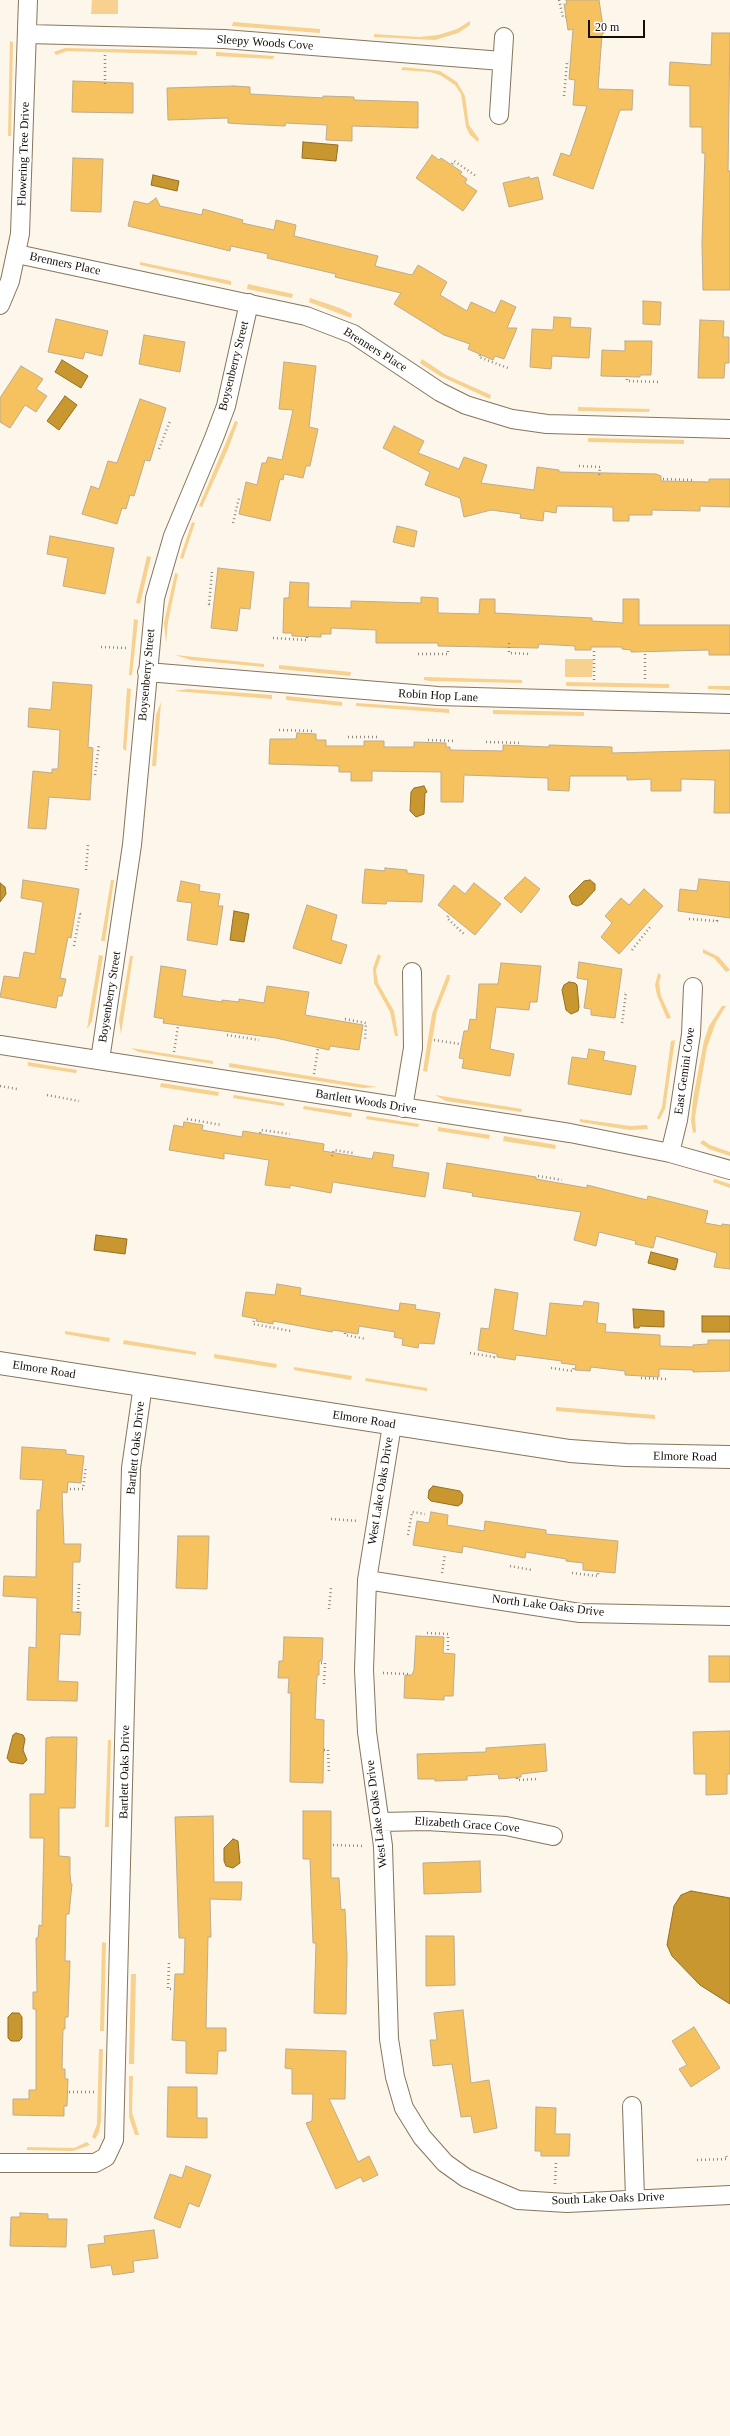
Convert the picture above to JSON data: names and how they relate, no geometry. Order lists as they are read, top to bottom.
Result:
{
  "streets": {
    "street": [
      "Sleepy Woods Cove",
      "Flowering Tree Drive",
      "Brenners Place",
      "Boysenberry Street",
      "Robin Hop Lane",
      "East Gemini Cove",
      "Bartlett Woods Drive",
      "Elmore Road",
      "Bartlett Oaks Drive",
      "West Lake Oaks Drive",
      "North Lake Oaks Drive",
      "Elizabeth Grace Cove",
      "South Lake Oaks Drive"
    ]
  },
  "crossings": [
    ["Sleepy Woods Cove", "Flowering Tree Drive"],
    ["Flowering Tree Drive", "Brenners Place"],
    ["Brenners Place", "Boysenberry Street"],
    ["Boysenberry Street", "Robin Hop Lane"],
    ["Boysenberry Street", "Bartlett Woods Drive"],
    ["East Gemini Cove", "Bartlett Woods Drive"],
    ["Elmore Road", "Bartlett Oaks Drive"],
    ["Elmore Road", "West Lake Oaks Drive"],
    ["West Lake Oaks Drive", "North Lake Oaks Drive"],
    ["West Lake Oaks Drive", "Elizabeth Grace Cove"],
    ["West Lake Oaks Drive", "South Lake Oaks Drive"]
  ],
  "scale_bar": "20 m"
}
